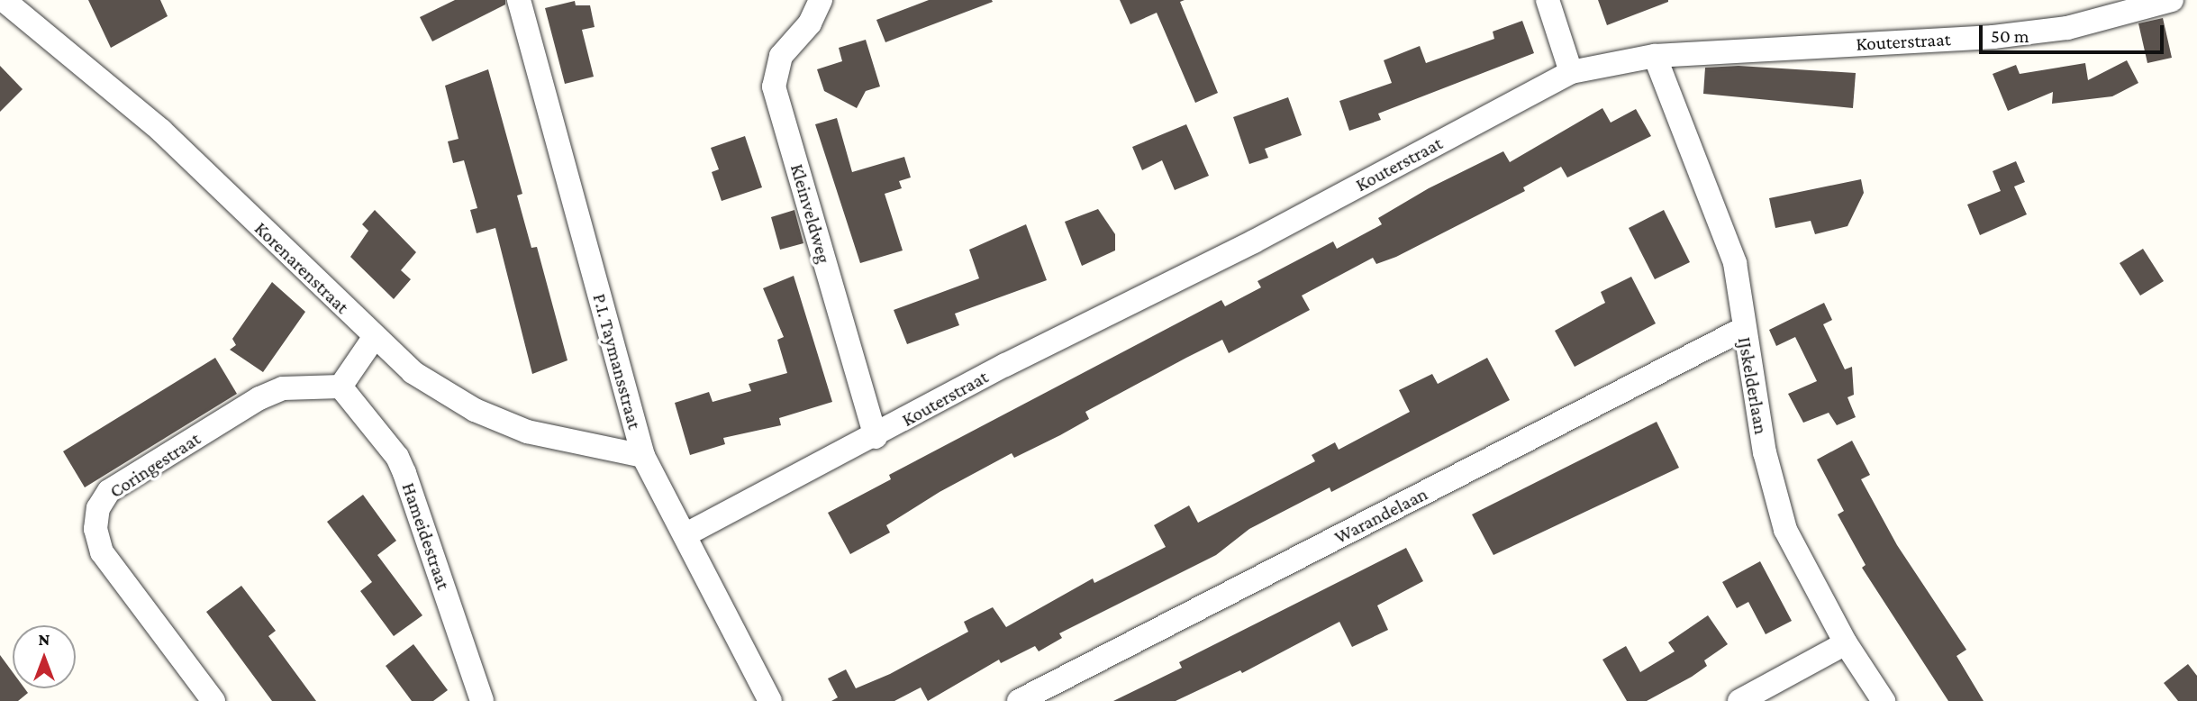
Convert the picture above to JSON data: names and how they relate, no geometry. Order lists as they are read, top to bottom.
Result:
{
  "streets": {
    "street": [
      "Kouterstraat",
      "Kleinveldweg",
      "Korenarenstraat",
      "P.I. Taymansstraat",
      "IJskelderlaan",
      "Coringestraat",
      "Warandelaan",
      "Hameidestraat"
    ]
  },
  "crossings": [
    ["Kouterstraat", "Kleinveldweg"],
    ["Kouterstraat", "P.I. Taymansstraat"],
    ["Kouterstraat", "IJskelderlaan"],
    ["Korenarenstraat", "P.I. Taymansstraat"],
    ["IJskelderlaan", "Warandelaan"],
    ["Coringestraat", "Hameidestraat"]
  ],
  "scale_bar": "50 m",
  "north": "top"
}
